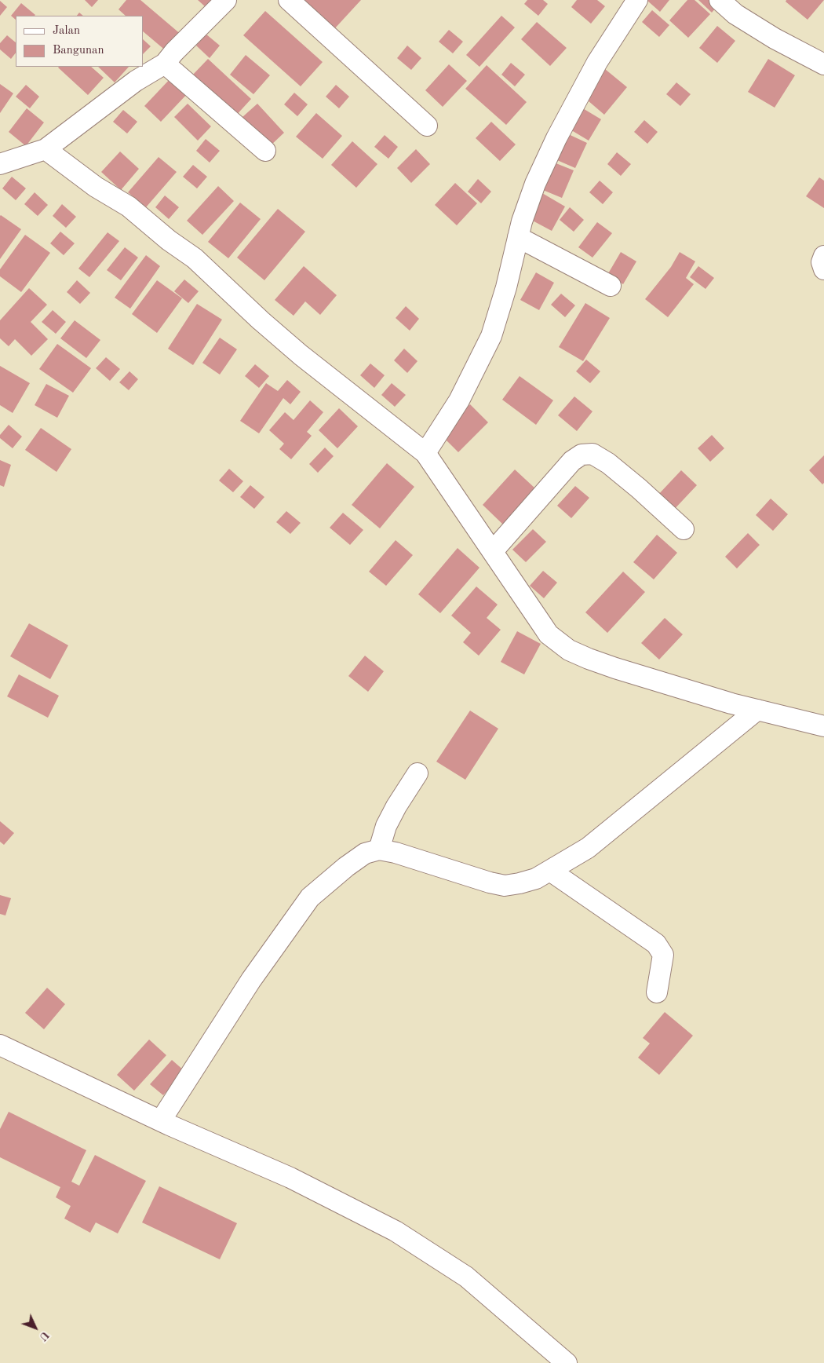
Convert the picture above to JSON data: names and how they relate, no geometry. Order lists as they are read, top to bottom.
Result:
{
  "legend": ["Jalan", "Bangunan"],
  "north": "bottom right"
}
